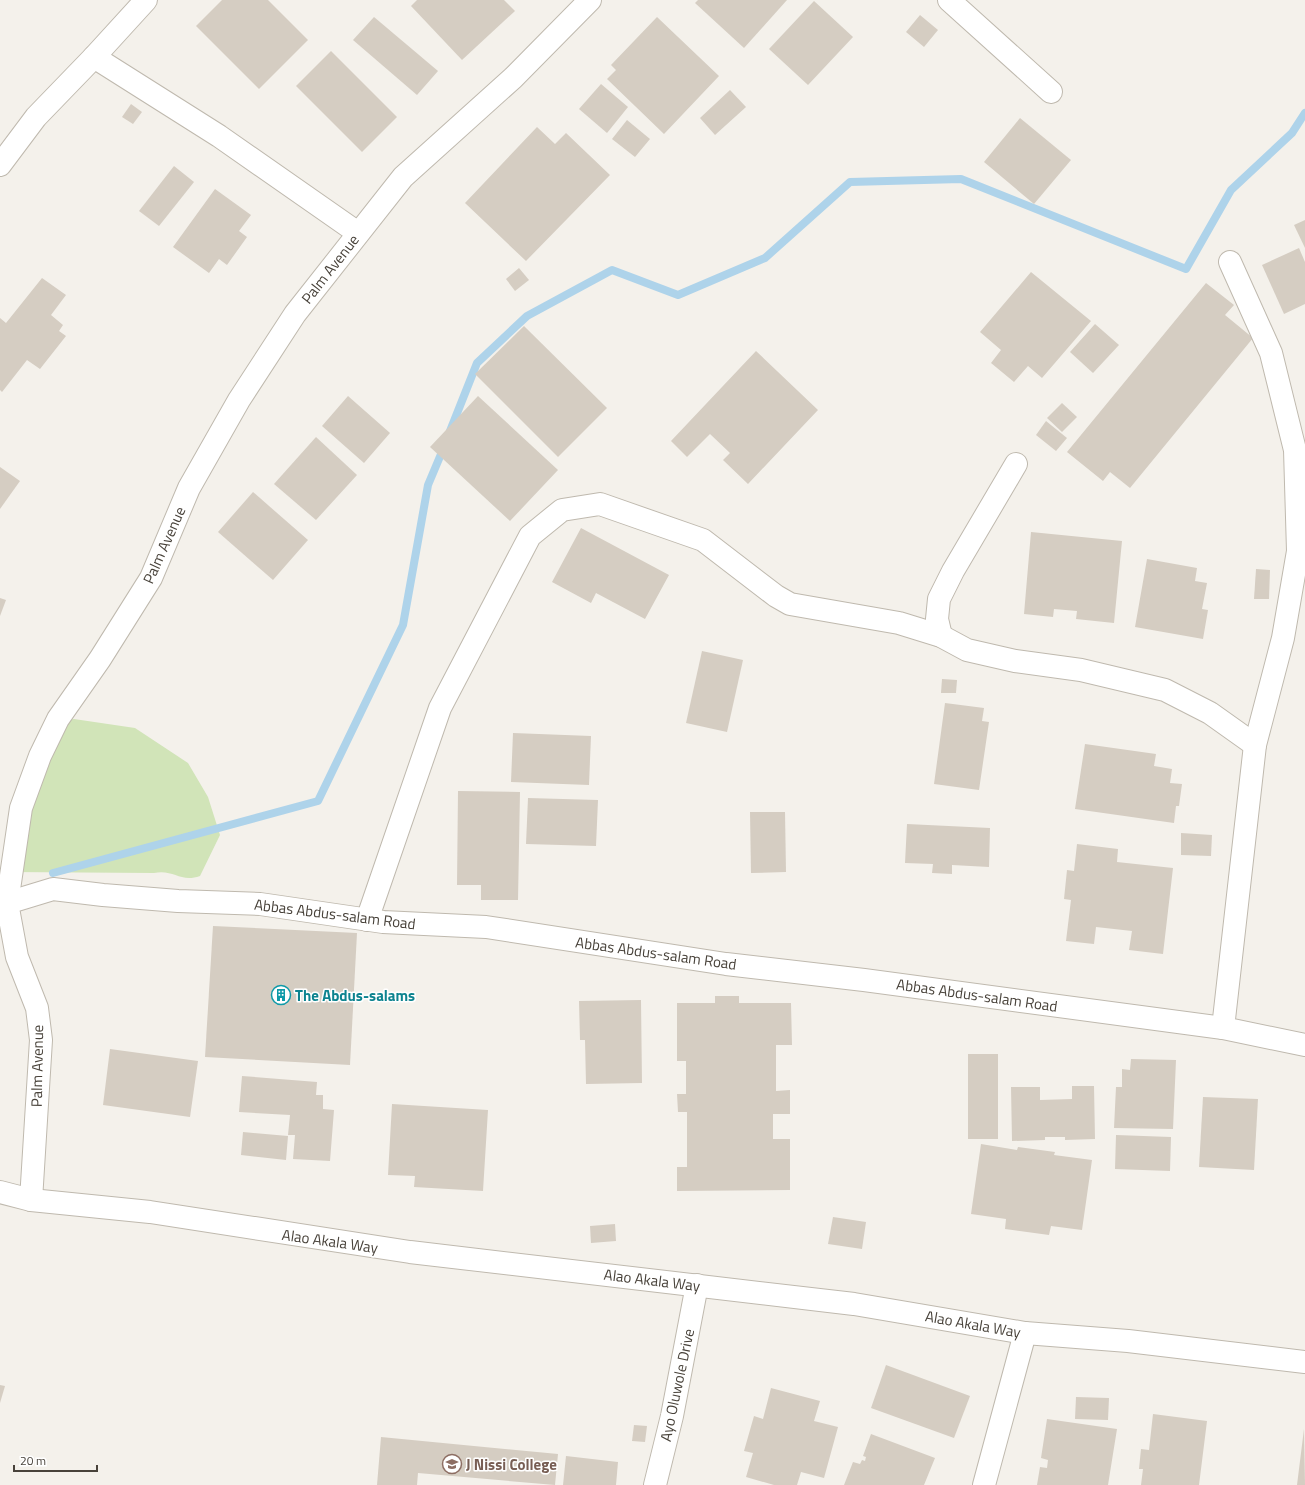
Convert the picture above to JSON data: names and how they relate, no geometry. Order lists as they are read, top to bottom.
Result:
{
  "streets": {
    "street": [
      "Palm Avenue",
      "Abbas Abdus-salam Road",
      "Alao Akala Way",
      "Ayo Oluwole Drive"
    ]
  },
  "crossings": [
    ["Palm Avenue", "Abbas Abdus-salam Road"],
    ["Palm Avenue", "Alao Akala Way"],
    ["Alao Akala Way", "Ayo Oluwole Drive"]
  ],
  "places": {
    "building": ["The Abdus-salams"],
    "school or university": ["J Nissi College"]
  },
  "scale_bar": "20 m"
}
